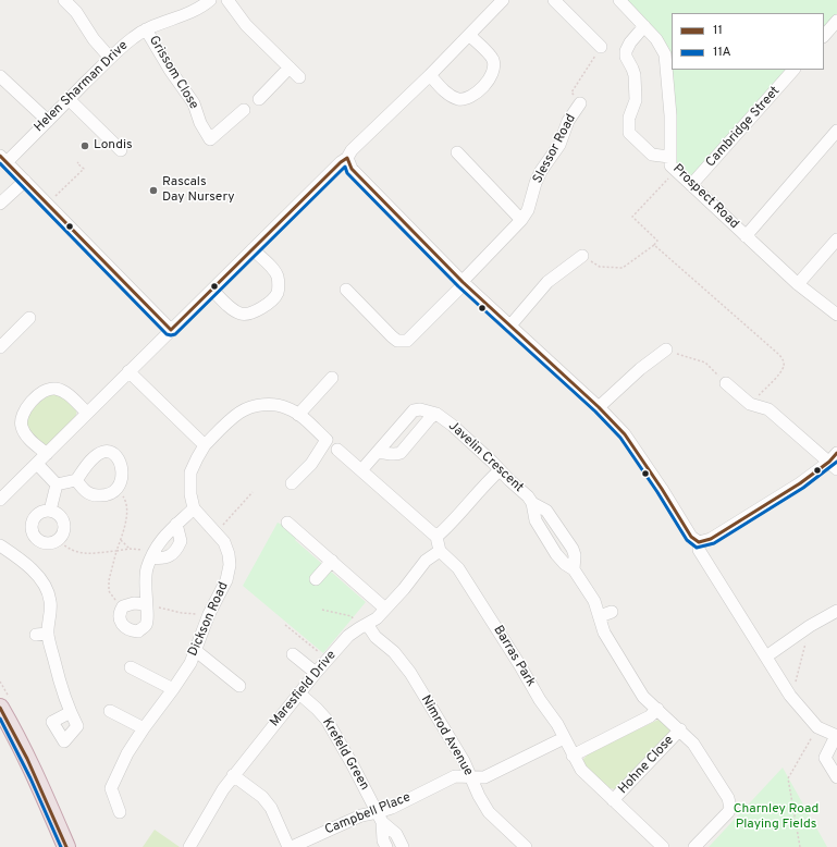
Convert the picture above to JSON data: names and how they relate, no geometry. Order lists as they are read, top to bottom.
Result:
{
  "streets": {
    "street": [
      "Grissom Close",
      "Helen Sharman Drive",
      "Cambridge Street",
      "Slessor Road",
      "Prospect Road",
      "Javelin Crescent",
      "Dickson Road",
      "Barras Park",
      "Maresfield Drive",
      "Nimrod Avenue",
      "Krefeld Green",
      "Hohne Close",
      "Campbell Place"
    ]
  },
  "crossings": [
    ["Grissom Close", "Helen Sharman Drive"],
    ["Cambridge Street", "Prospect Road"],
    ["Javelin Crescent", "Hohne Close"],
    ["Barras Park", "Maresfield Drive"],
    ["Barras Park", "Hohne Close"],
    ["Barras Park", "Campbell Place"],
    ["Maresfield Drive", "Nimrod Avenue"],
    ["Maresfield Drive", "Krefeld Green"],
    ["Nimrod Avenue", "Campbell Place"],
    ["Krefeld Green", "Campbell Place"]
  ],
  "parks": ["Charnley Road Playing Fields"],
  "places": ["Londis", "Rascals Day Nursery"],
  "lines": ["transit line 11", "transit line 11A"],
  "legend": ["11", "11A"]
}
